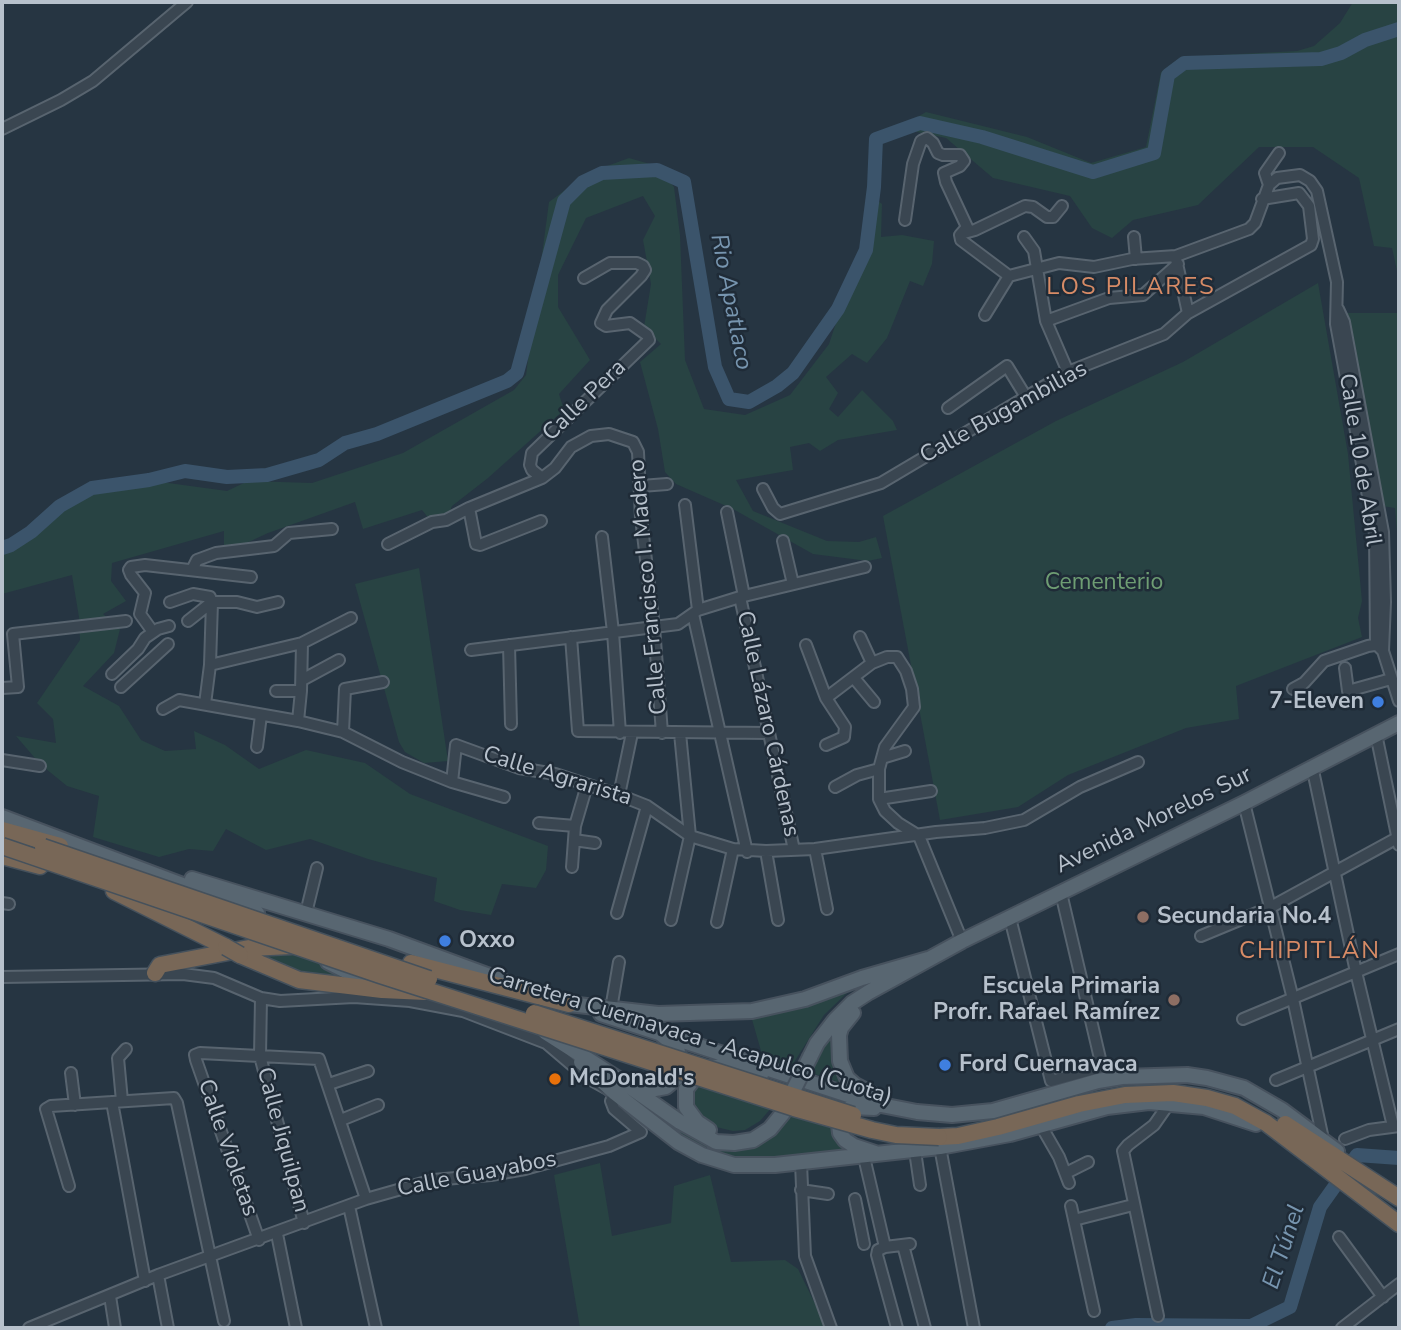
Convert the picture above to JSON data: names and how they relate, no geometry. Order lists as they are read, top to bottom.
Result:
{
  "streets": {
    "highway": ["Carretera Cuernavaca - Acapulco (Cuota)"],
    "main road": ["Avenida Morelos Sur"],
    "street": [
      "Calle Pera",
      "Calle Bugambilias",
      "Calle 10 de Abril",
      "Calle Francisco I. Madero",
      "Calle Lázaro Cárdenas",
      "Calle Agrarista",
      "Calle Jiquilpan",
      "Calle Violetas",
      "Calle Guayabos"
    ]
  },
  "crossings": [
    ["Calle Pera", "Calle Francisco I. Madero"],
    ["Calle Francisco I. Madero", "Calle Agrarista"],
    ["Calle Lázaro Cárdenas", "Calle Agrarista"],
    ["Calle Jiquilpan", "Calle Violetas"],
    ["Calle Jiquilpan", "Calle Guayabos"],
    ["Calle Violetas", "Calle Guayabos"]
  ],
  "districts": ["LOS PILARES", "CHIPITLÁN"],
  "water": ["Rio Apatlaco", "El Túnel"],
  "parks": ["Cementerio"],
  "places": [
    "7-Eleven",
    "Secundaria No.4",
    "Oxxo",
    "Escuela Primaria Profr. Rafael Ramírez",
    "Ford Cuernavaca",
    "McDonald's"
  ]
}
